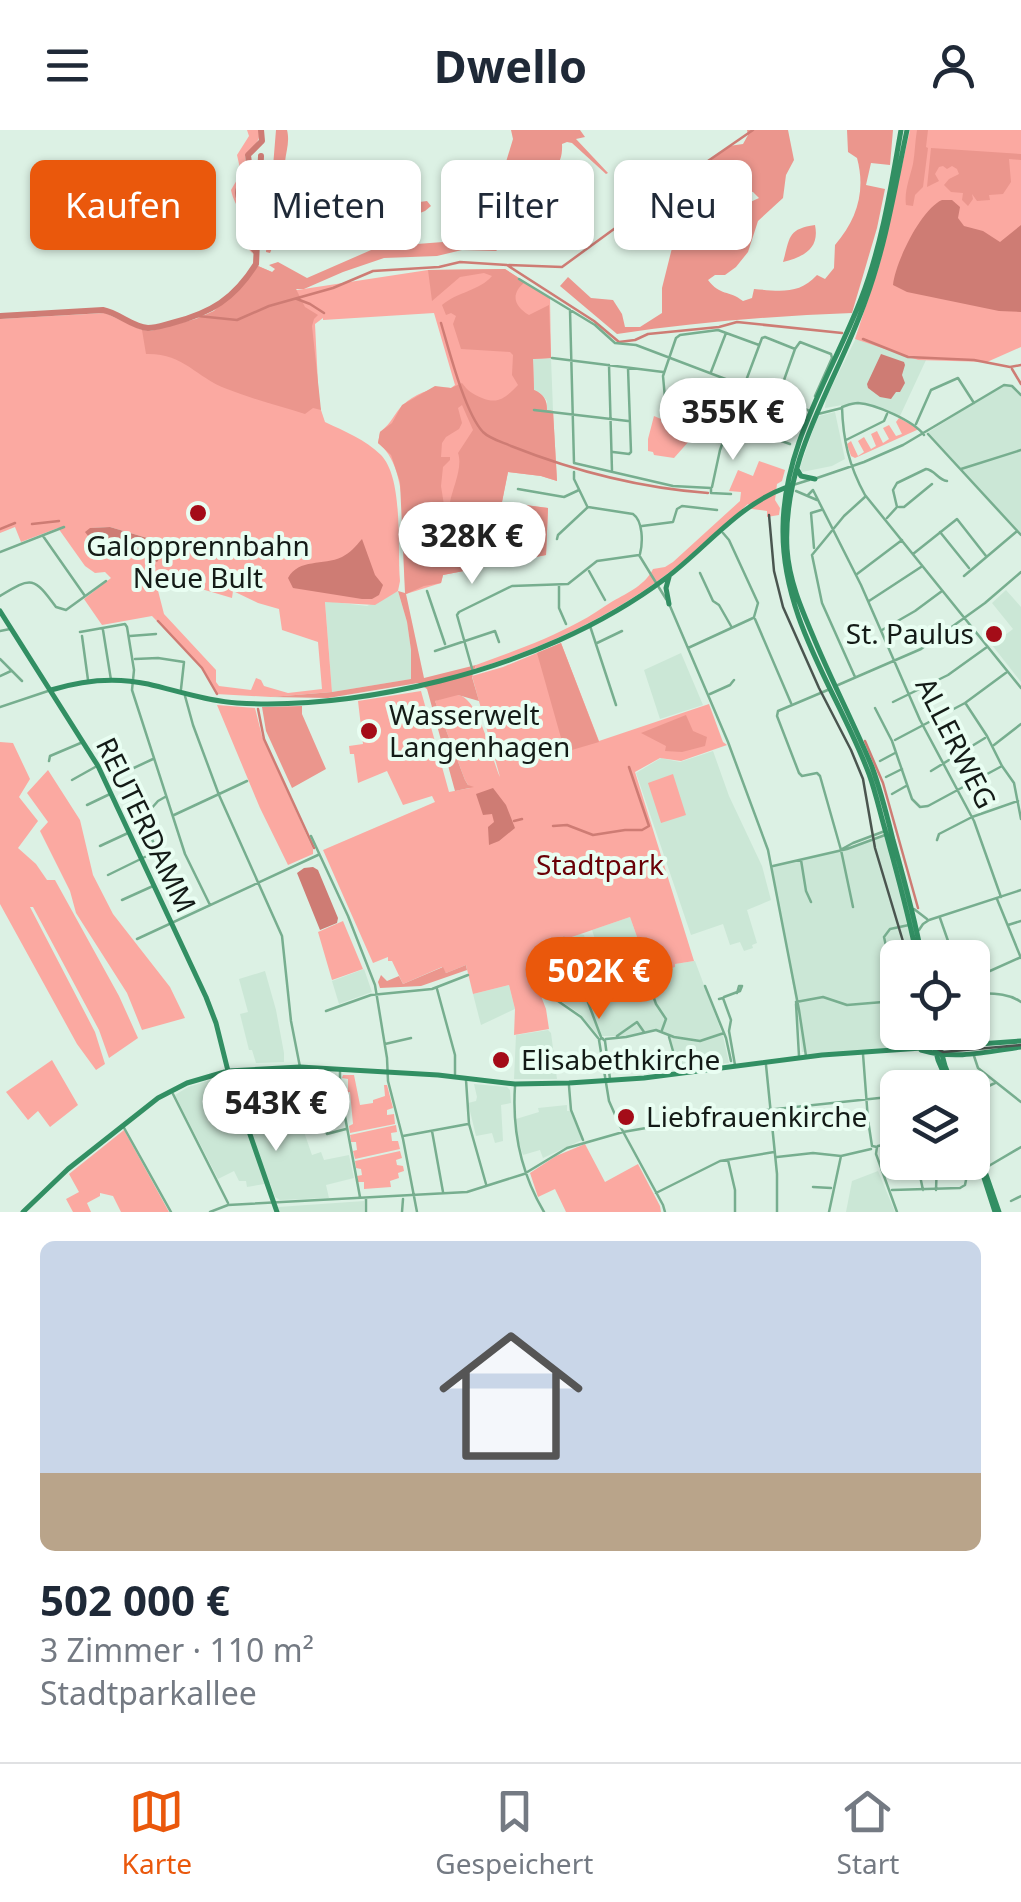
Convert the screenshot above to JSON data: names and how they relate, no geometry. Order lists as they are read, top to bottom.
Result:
{
  "streets": {
    "street": ["ALLERWEG", "REUTERDAMM"]
  },
  "parks": ["Stadtpark"],
  "places": [
    "Galopprennbahn Neue Bult",
    "St. Paulus",
    "Wasserwelt Langenhagen",
    "Elisabethkirche",
    "Liebfrauenkirche"
  ],
  "page": {
    "header": "Dwello",
    "chip": [
      "Kaufen",
      "Mieten",
      "Filter",
      "Neu"
    ],
    "price": [
      "355K €",
      "328K €",
      "502K €",
      "543K €"
    ],
    "list": [
      {
        "name": "502 000 €",
        "note": "3 Zimmer · 110 m² · Stadtparkallee"
      }
    ],
    "tabs": ["Karte", "Gespeichert", "Start"]
  }
}
